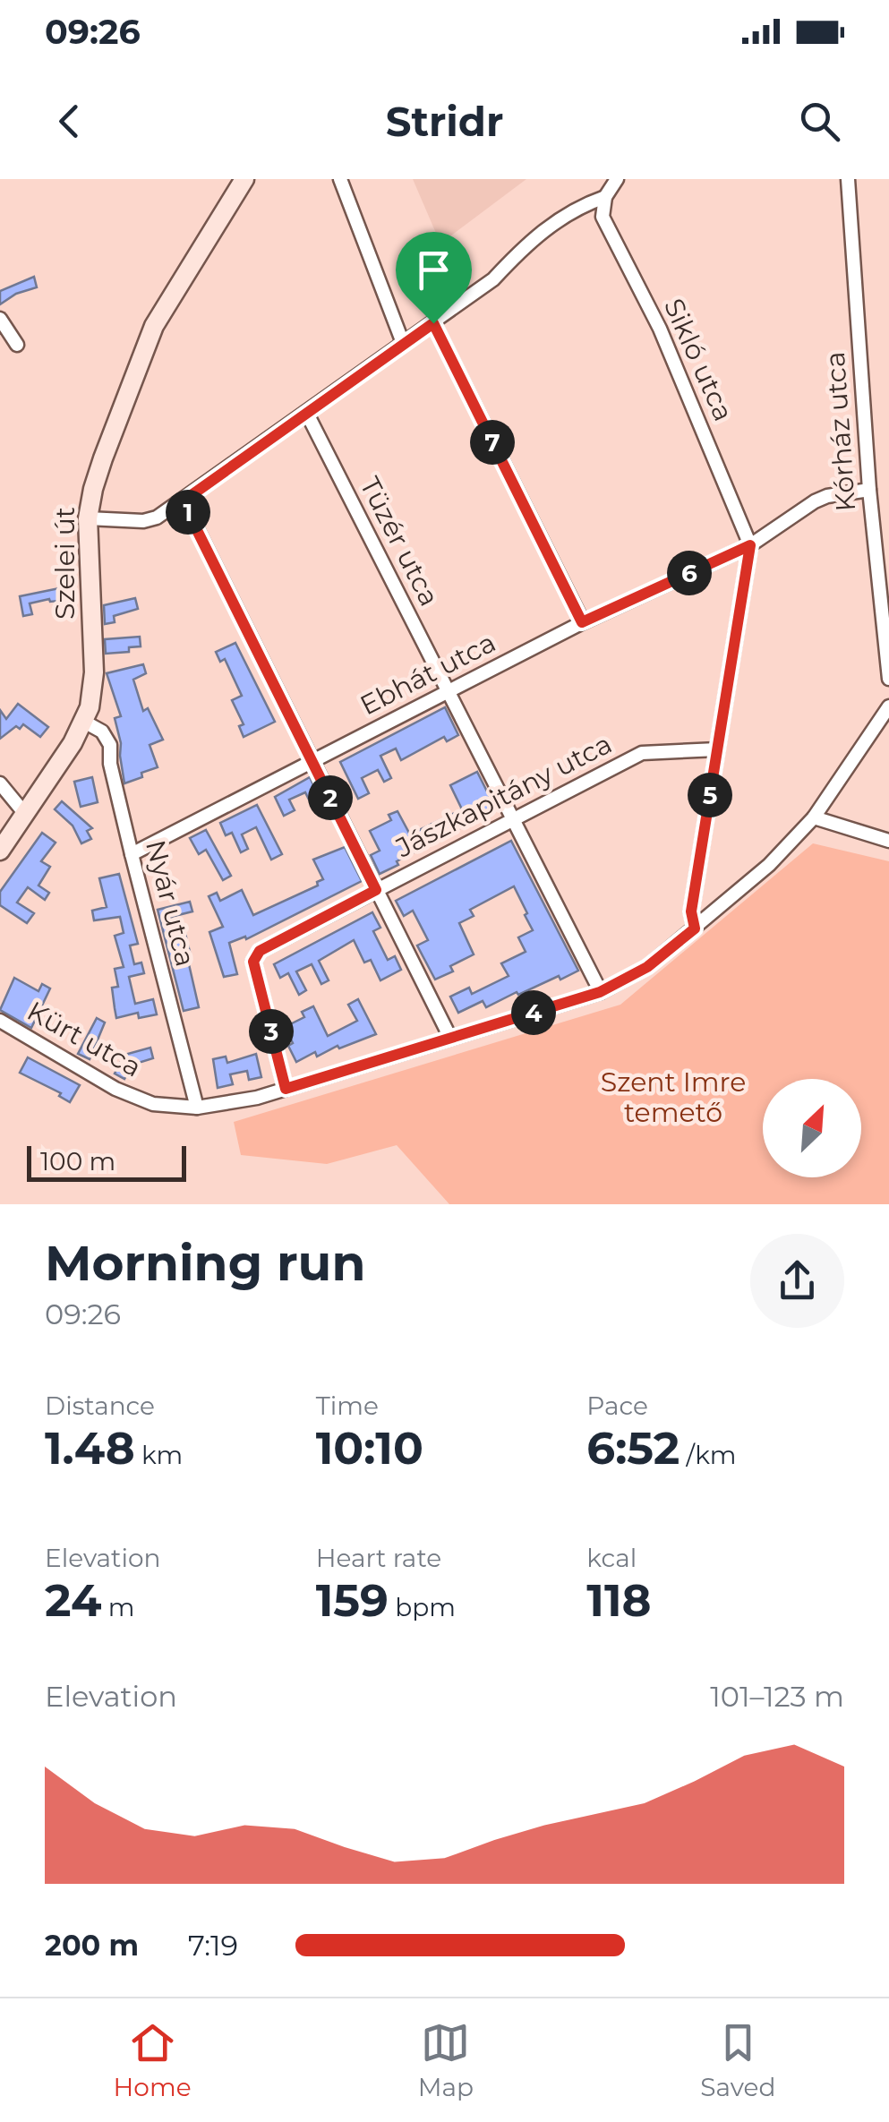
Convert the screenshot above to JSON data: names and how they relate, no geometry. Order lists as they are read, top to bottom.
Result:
{
  "streets": {
    "main road": ["Szelei út"],
    "street": [
      "Sikló utca",
      "Kórház utca",
      "Tüzér utca",
      "Ebhát utca",
      "Jászkapitány utca",
      "Nyár utca",
      "Kürt utca"
    ]
  },
  "crossings": [
    ["Sikló utca", "Ebhát utca"],
    ["Tüzér utca", "Ebhát utca"],
    ["Tüzér utca", "Jászkapitány utca"],
    ["Tüzér utca", "Kürt utca"],
    ["Szelei út", "Nyár utca"],
    ["Ebhát utca", "Nyár utca"],
    ["Jászkapitány utca", "Kürt utca"],
    ["Nyár utca", "Kürt utca"]
  ],
  "parks": ["Szent Imre temető"],
  "scale_bar": "100 m",
  "north": "top right",
  "page": {
    "status": "09:26",
    "header": "Stridr",
    "pins": [
      "7",
      "1",
      "6",
      "5",
      "2",
      "4",
      "3"
    ],
    "scale": "100 m",
    "heading": ["Morning run", "09:26"],
    "stats": [
      ["Distance", "1.48 km"],
      ["Time", "10:10"],
      ["Pace", "6:52 /km"],
      ["Elevation", "24 m"],
      ["Heart rate", "159 bpm"],
      ["kcal", "118"]
    ],
    "chart": ["Elevation", "101–123 m"],
    "list": [
      {
        "name": "200 m",
        "note": "7:19"
      }
    ],
    "tabs": ["Home", "Map", "Saved"]
  }
}
